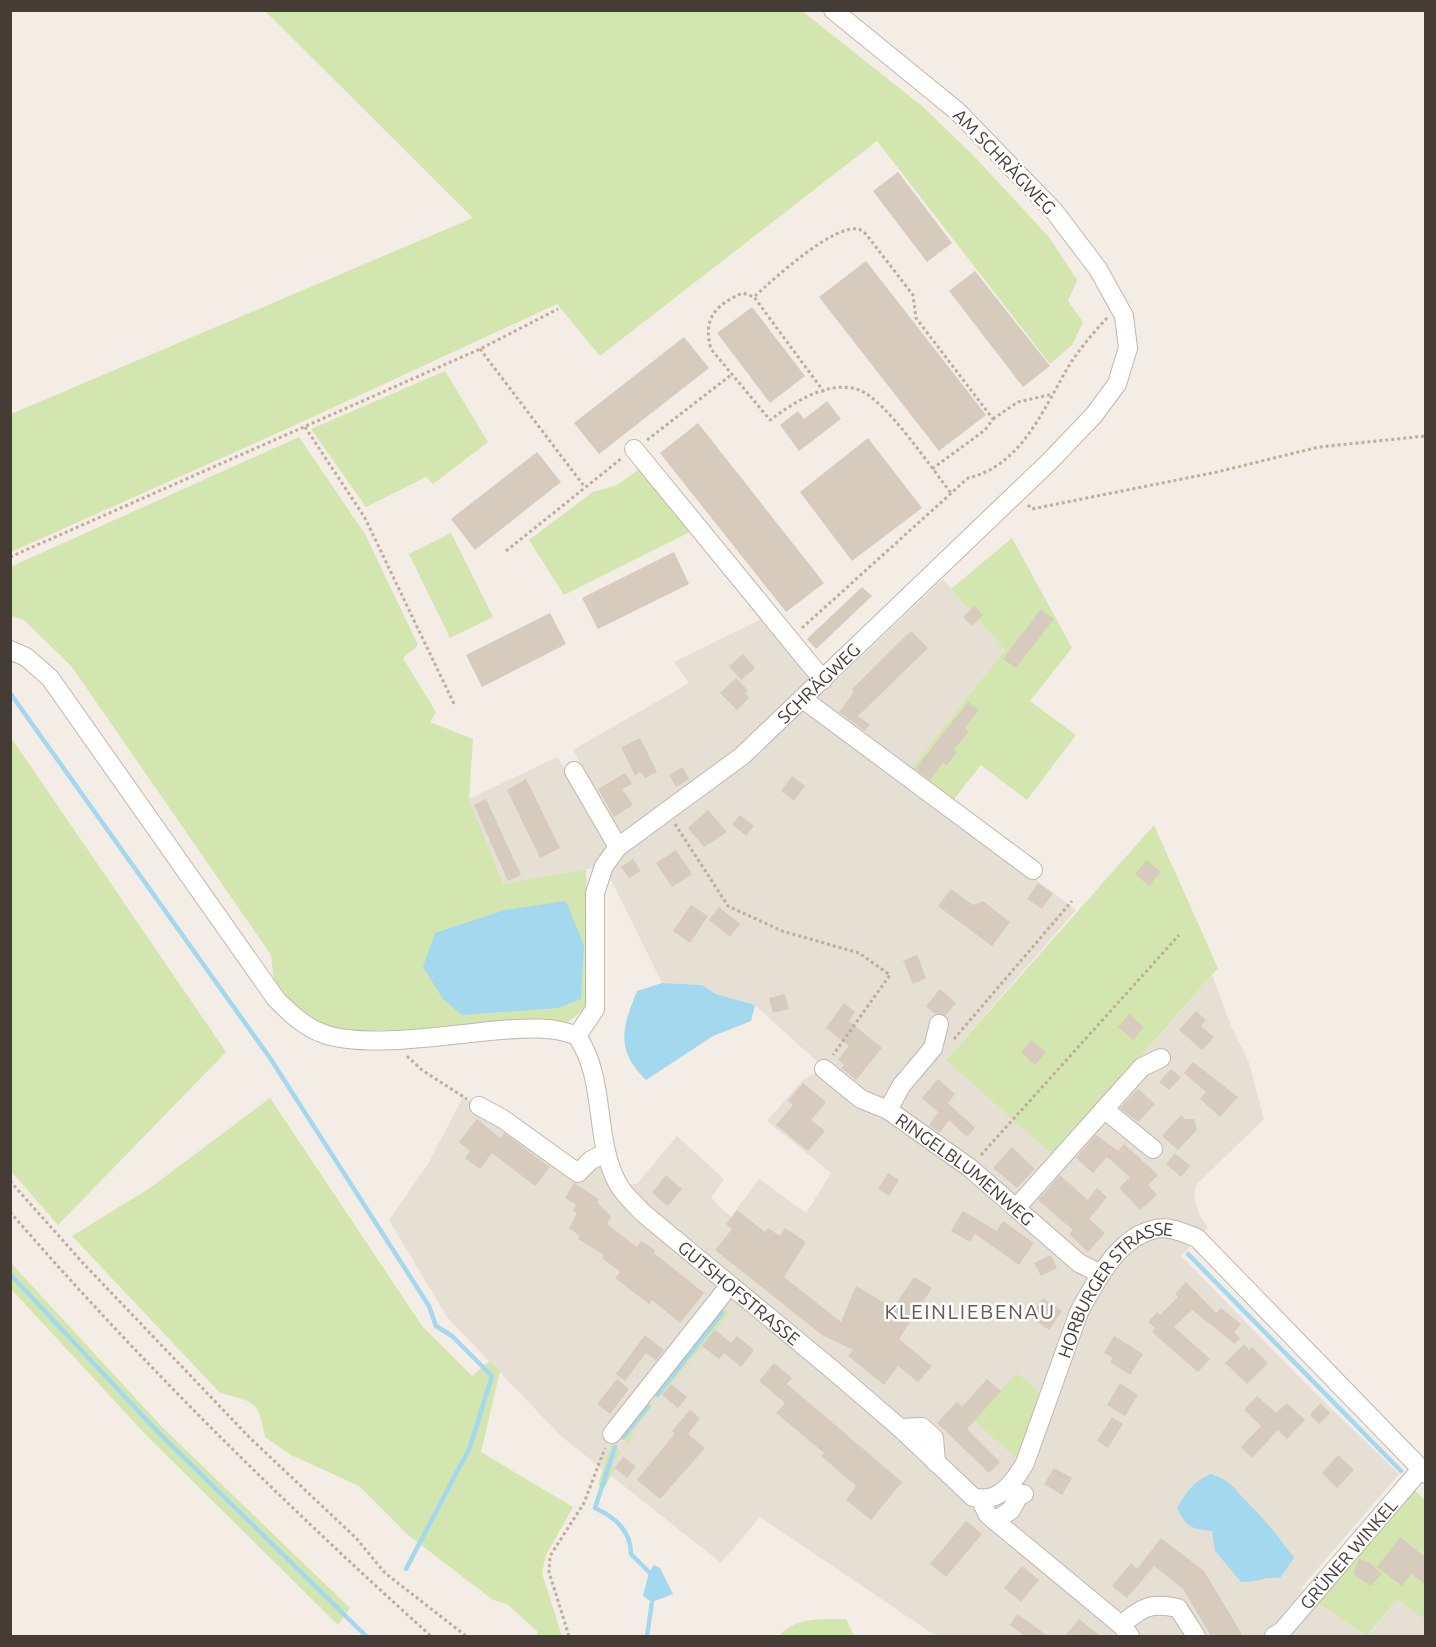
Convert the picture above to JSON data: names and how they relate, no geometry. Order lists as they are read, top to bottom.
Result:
{
  "streets": {
    "street": [
      "AM SCHRÄGWEG",
      "SCHRÄGWEG",
      "RINGELBLUMENWEG",
      "GUTSHOFSTRASSE",
      "HORBURGER STRASSE",
      "GRÜNER WINKEL"
    ]
  },
  "crossings": [
    ["AM SCHRÄGWEG", "SCHRÄGWEG"],
    ["SCHRÄGWEG", "GUTSHOFSTRASSE"],
    ["RINGELBLUMENWEG", "HORBURGER STRASSE"],
    ["GUTSHOFSTRASSE", "HORBURGER STRASSE"],
    ["HORBURGER STRASSE", "GRÜNER WINKEL"]
  ],
  "districts": ["KLEINLIEBENAU"]
}
